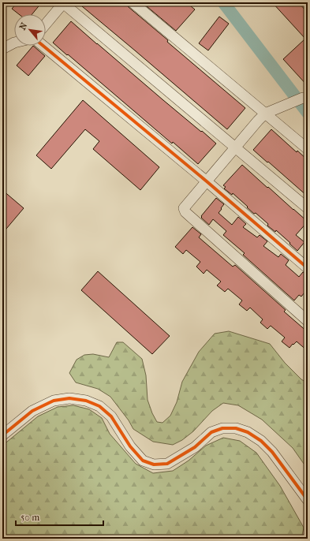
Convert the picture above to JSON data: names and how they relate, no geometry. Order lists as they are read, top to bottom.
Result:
{
  "scale_bar": "50 m",
  "north": "top left"
}
